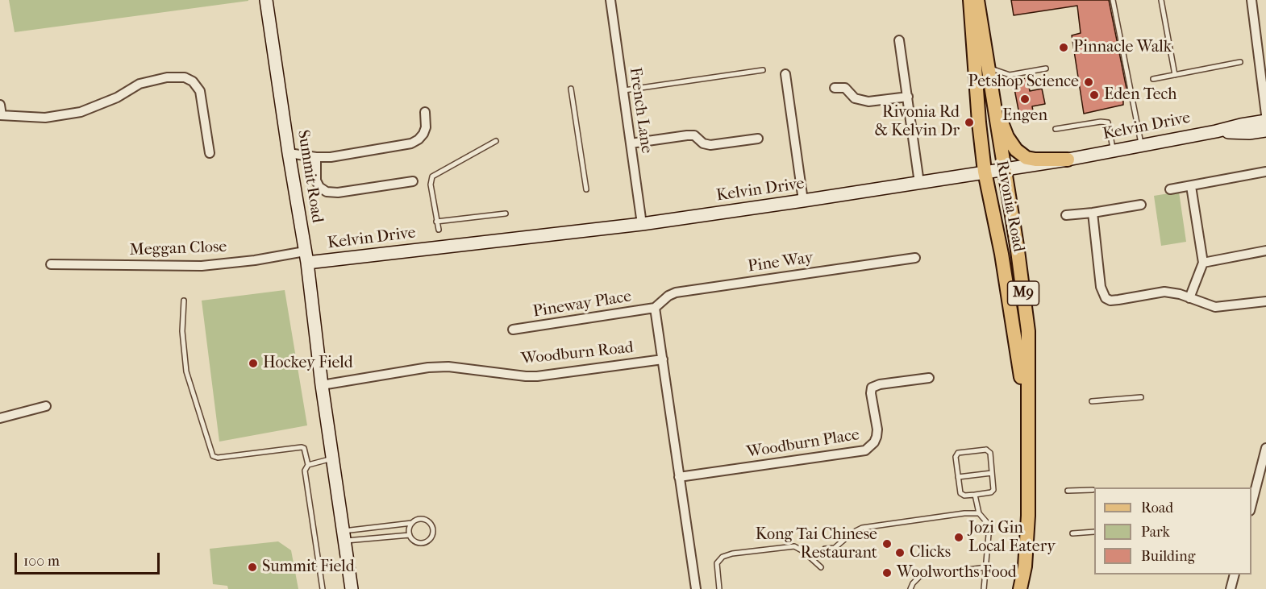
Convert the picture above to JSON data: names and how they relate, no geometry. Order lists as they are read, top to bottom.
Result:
{
  "streets": {
    "main road": [
      "Kelvin Drive",
      "Summit Road",
      "Rivonia Road",
      "M9"
    ],
    "street": [
      "French Lane",
      "Meggan Close",
      "Pine Way",
      "Pineway Place",
      "Woodburn Road",
      "Woodburn Place"
    ]
  },
  "crossings": [
    ["French Lane", "Kelvin Drive"],
    ["Kelvin Drive", "Summit Road"],
    ["Kelvin Drive", "Rivonia Road"],
    ["Kelvin Drive", "Meggan Close"],
    ["Summit Road", "Meggan Close"],
    ["Summit Road", "Woodburn Road"],
    ["Pine Way", "Pineway Place"]
  ],
  "places": [
    "Pinnacle Walk",
    "Petshop Science",
    "Eden Tech",
    "Engen",
    "Rivonia Rd & Kelvin Dr",
    "Hockey Field",
    "Jozi Gin Local Eatery",
    "Kong Tai Chinese Restaurant",
    "Clicks",
    "Summit Field",
    "Woolworths Food"
  ],
  "legend": ["Road", "Park", "Building"],
  "scale_bar": "100 m"
}
